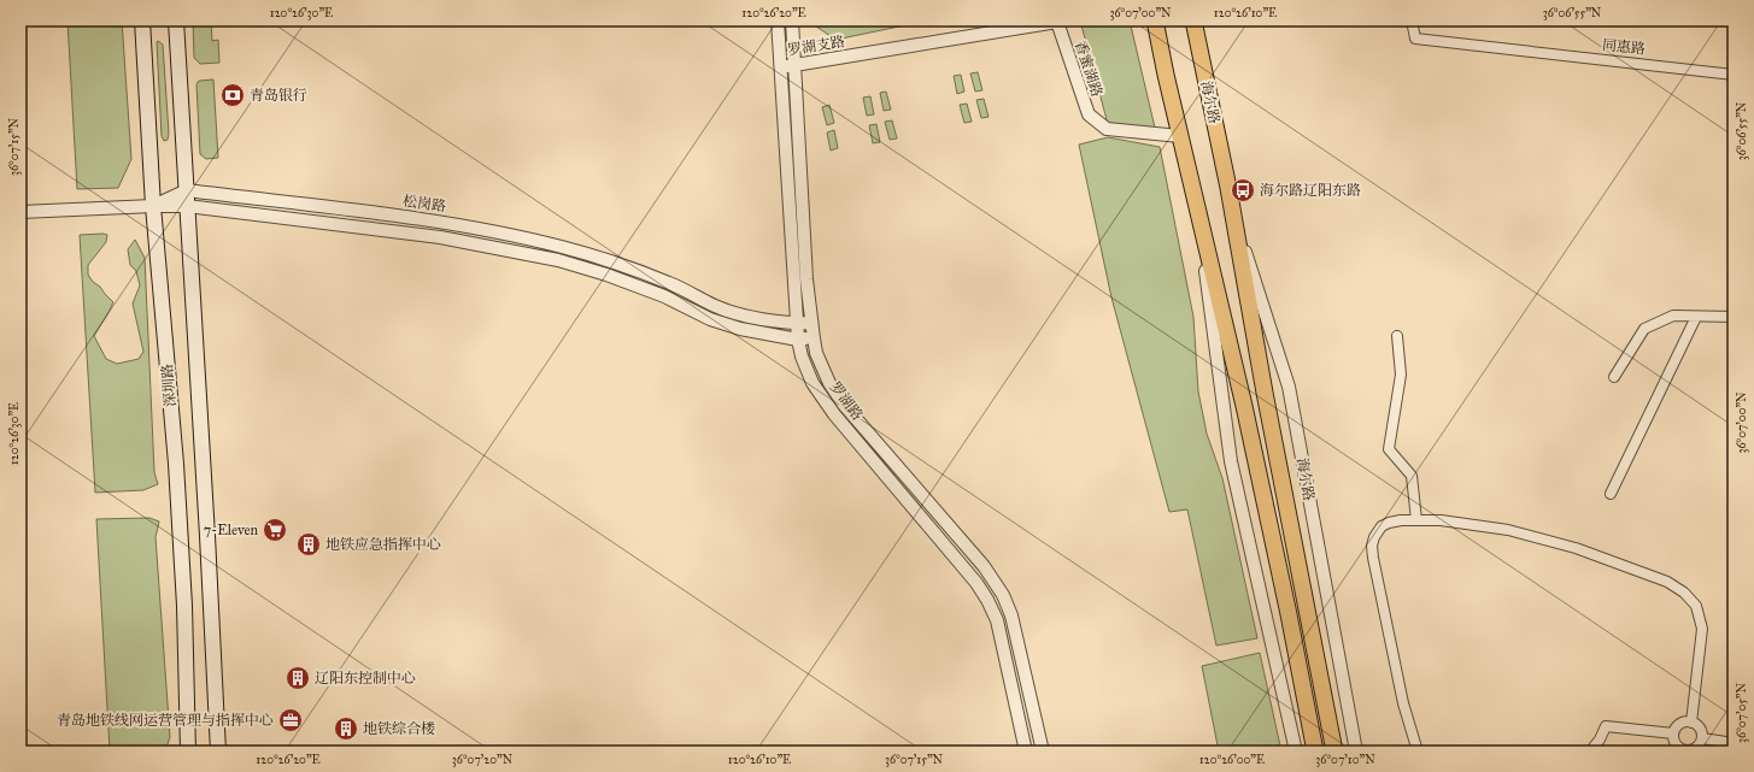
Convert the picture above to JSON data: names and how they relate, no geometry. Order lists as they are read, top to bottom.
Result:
{
  "streets": {
    "main road": ["海尔路", "深圳路"],
    "street": [
      "罗湖支路",
      "同惠路",
      "香蜜湖路",
      "松岗路",
      "罗湖路"
    ]
  },
  "crossings": [
    ["罗湖支路", "香蜜湖路"],
    ["罗湖支路", "罗湖路"],
    ["松岗路", "深圳路"],
    ["松岗路", "罗湖路"]
  ],
  "places": {
    "bank": ["青岛银行"],
    "bus stop": ["海尔路辽阳东路"],
    "supermarket": ["7-Eleven"],
    "building": ["地铁应急指挥中心", "辽阳东控制中心", "地铁综合楼"],
    "office": ["青岛地铁线网运营管理与指挥中心"]
  },
  "coordinates": [
    "120°26'30\"E",
    "120°26'20\"E",
    "36°07'00\"N",
    "120°26'10\"E",
    "36°06'55\"N",
    "36°07'15\"N",
    "36°07'05\"N",
    "36°07'20\"N",
    "120°26'00\"E",
    "36°07'10\"N"
  ]
}
